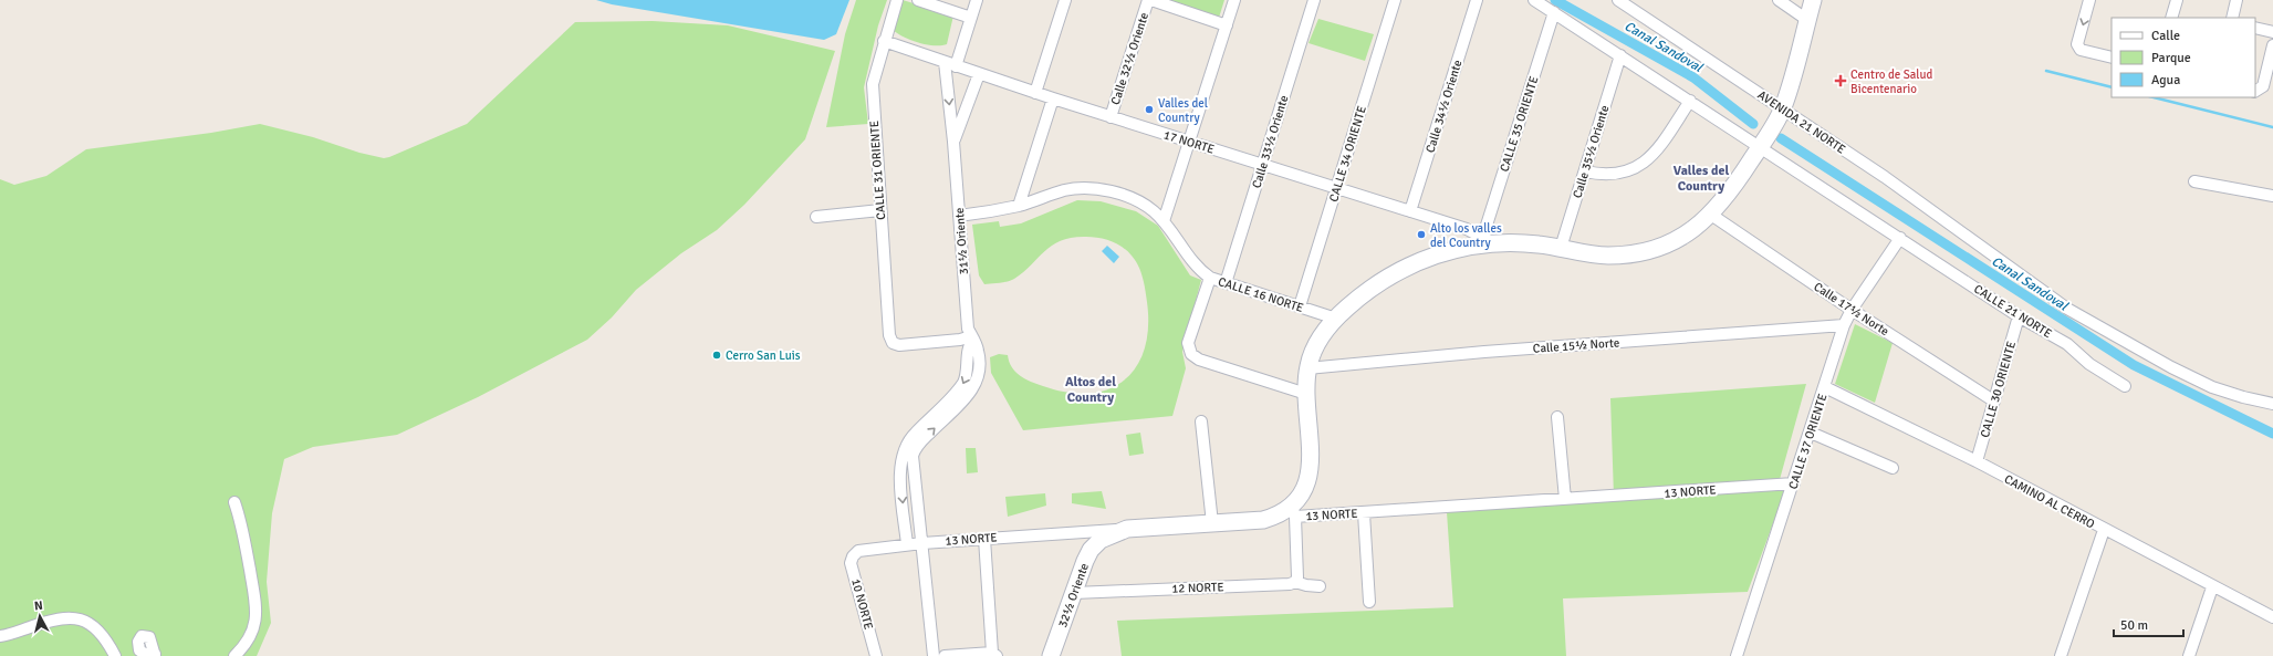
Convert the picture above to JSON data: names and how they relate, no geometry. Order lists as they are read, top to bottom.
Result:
{
  "streets": {
    "street": [
      "Calle 32½ Oriente",
      "Calle 34½ Oriente",
      "AVENIDA 21 NORTE",
      "CALLE 35 ORIENTE",
      "17 NORTE",
      "Calle 33½ Oriente",
      "Calle 35½ Oriente",
      "CALLE 34 ORIENTE",
      "CALLE 31 ORIENTE",
      "31½ Oriente",
      "CALLE 16 NORTE",
      "Calle 17½ Norte",
      "CALLE 21 NORTE",
      "Calle 15½ Norte",
      "CALLE 30 ORIENTE",
      "CALLE 37 ORIENTE",
      "13 NORTE",
      "CAMINO AL CERRO",
      "12 NORTE",
      "32½ Oriente",
      "10 NORTE"
    ]
  },
  "crossings": [
    ["Calle 32½ Oriente", "17 NORTE"],
    ["Calle 34½ Oriente", "17 NORTE"],
    ["CALLE 35 ORIENTE", "17 NORTE"],
    ["17 NORTE", "Calle 33½ Oriente"],
    ["17 NORTE", "CALLE 34 ORIENTE"],
    ["17 NORTE", "CALLE 31 ORIENTE"],
    ["17 NORTE", "31½ Oriente"],
    ["Calle 33½ Oriente", "CALLE 16 NORTE"],
    ["CALLE 34 ORIENTE", "CALLE 16 NORTE"],
    ["CALLE 31 ORIENTE", "31½ Oriente"],
    ["31½ Oriente", "CALLE 16 NORTE"],
    ["Calle 17½ Norte", "CALLE 30 ORIENTE"],
    ["Calle 17½ Norte", "CALLE 37 ORIENTE"],
    ["CALLE 21 NORTE", "CALLE 30 ORIENTE"],
    ["CALLE 21 NORTE", "CALLE 37 ORIENTE"],
    ["Calle 15½ Norte", "CALLE 37 ORIENTE"],
    ["CALLE 30 ORIENTE", "CAMINO AL CERRO"],
    ["CALLE 37 ORIENTE", "13 NORTE"],
    ["CALLE 37 ORIENTE", "CAMINO AL CERRO"],
    ["13 NORTE", "32½ Oriente"],
    ["13 NORTE", "10 NORTE"],
    ["12 NORTE", "32½ Oriente"]
  ],
  "districts": ["Valles del Country", "Altos del Country"],
  "water": ["Canal Sandoval"],
  "places": {
    "health": ["Centro de Salud Bicentenario"],
    "other": ["Valles del Country", "Alto los valles del Country", "Cerro San Luis"]
  },
  "legend": ["Calle", "Parque", "Agua"],
  "scale_bar": "50 m",
  "north": "top"
}
